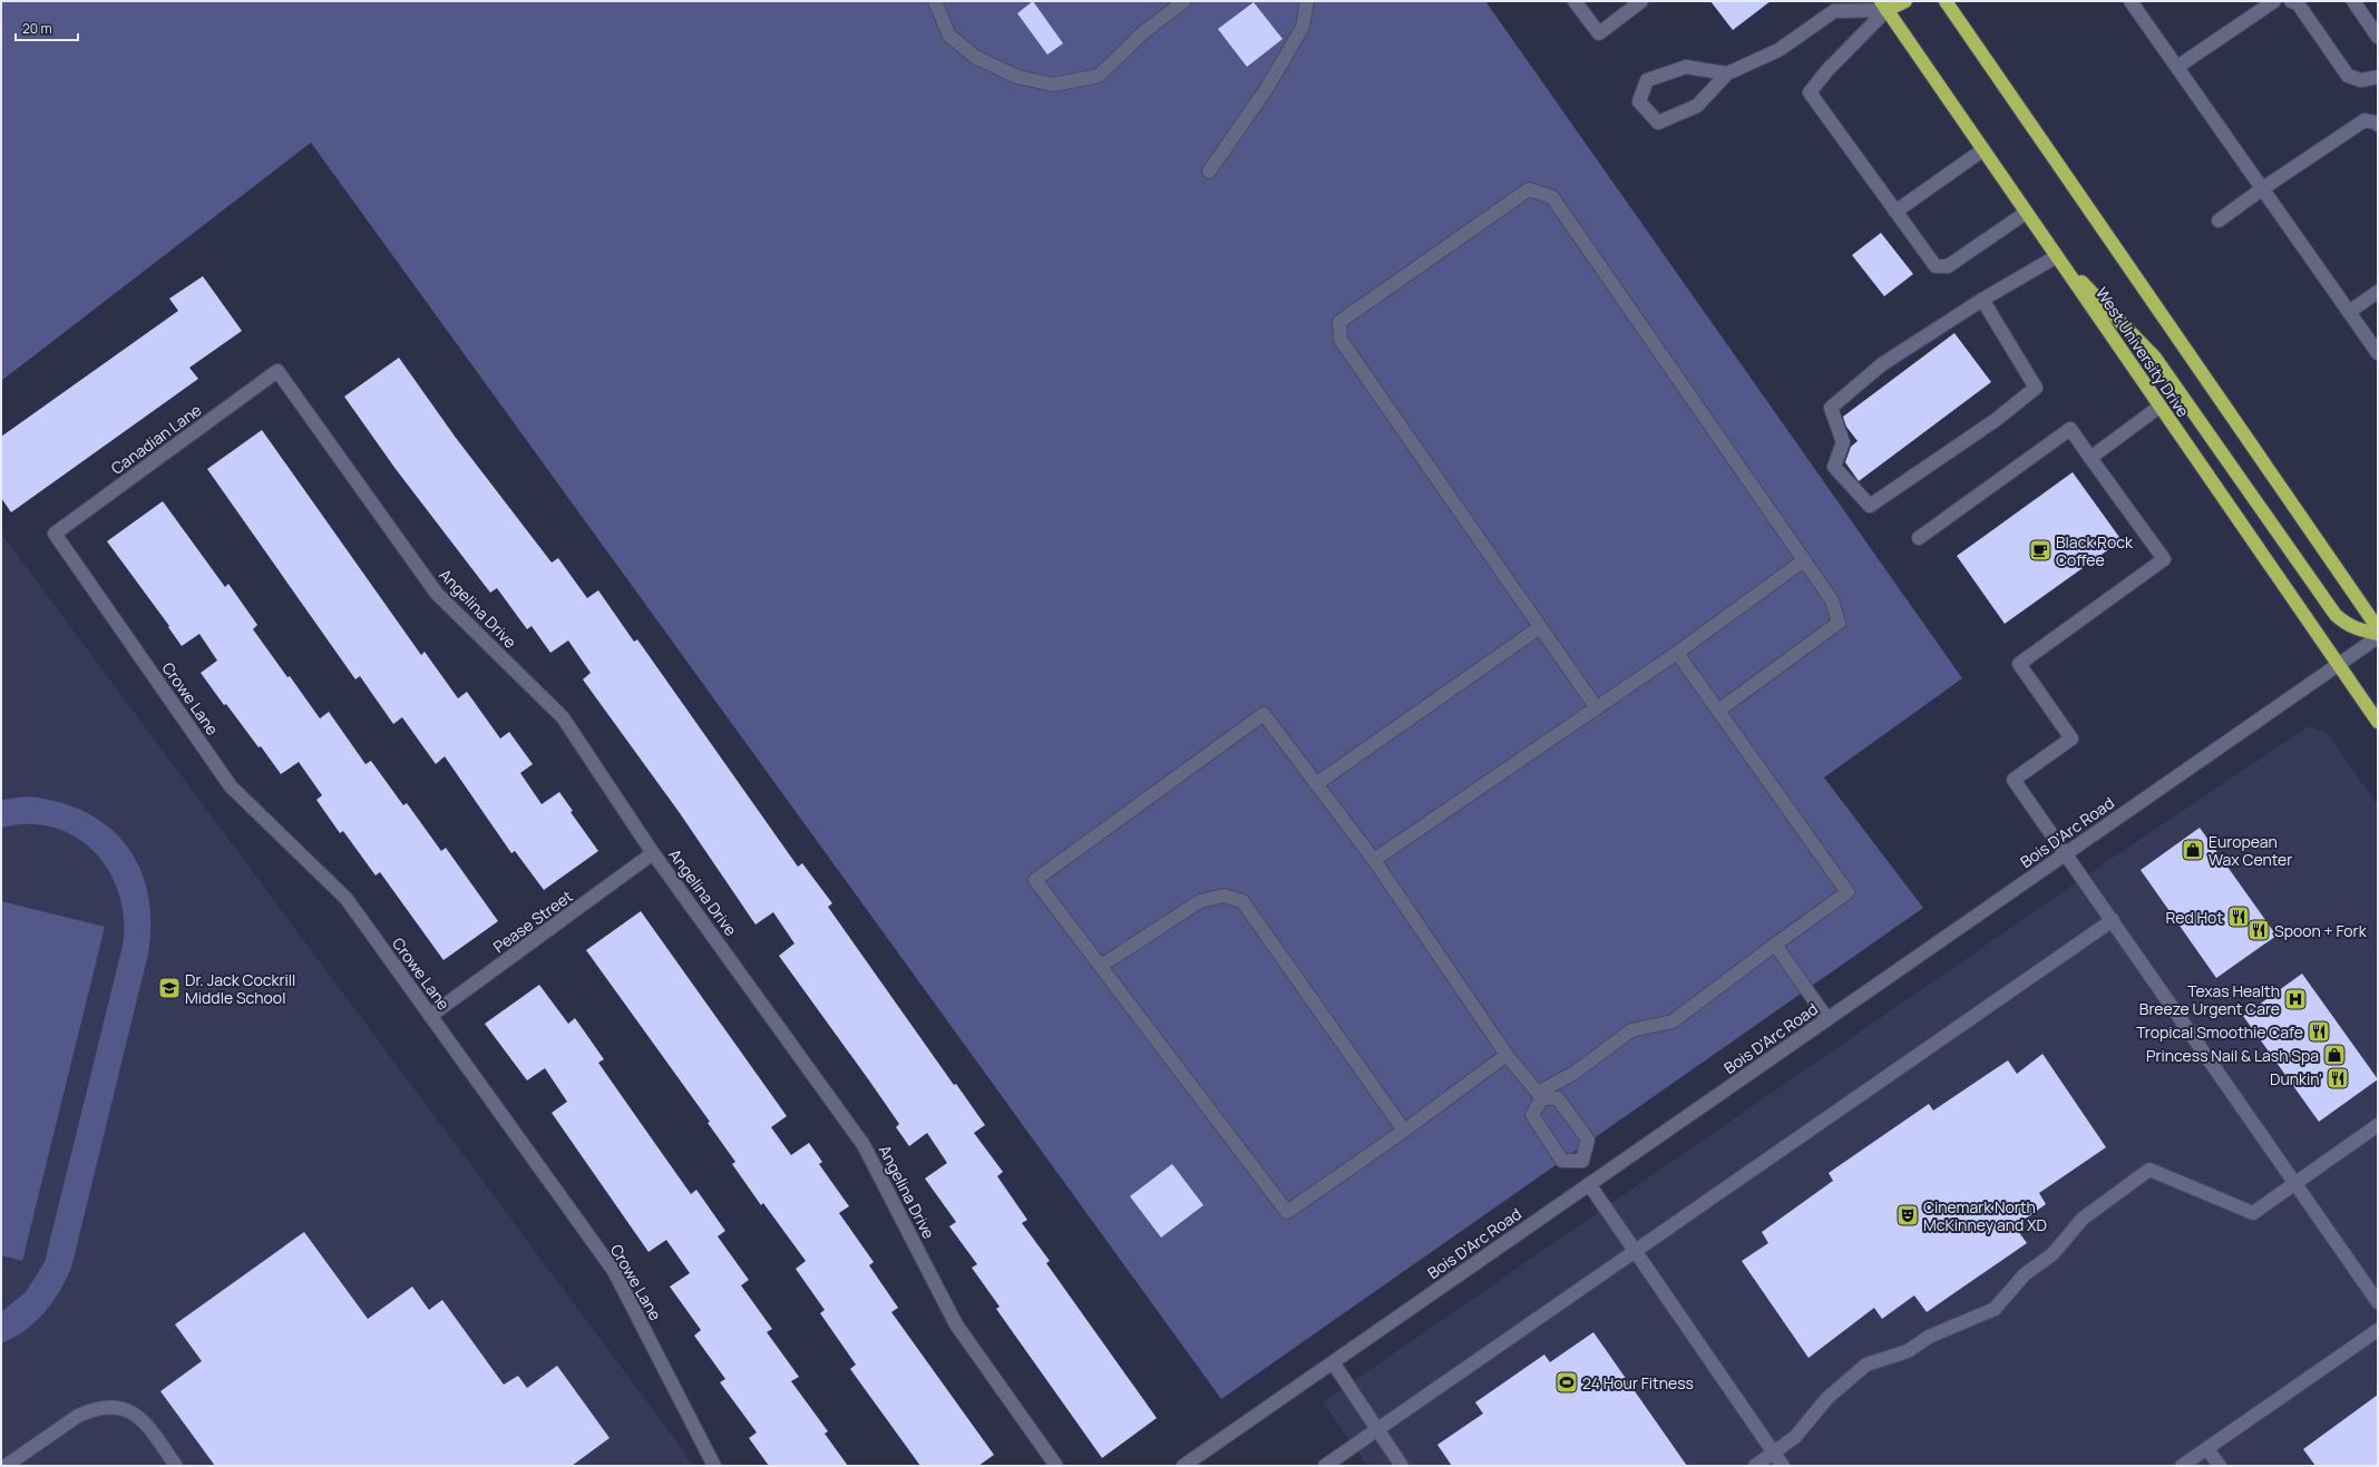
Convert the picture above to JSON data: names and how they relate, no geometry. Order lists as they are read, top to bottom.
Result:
{
  "streets": {
    "highway": ["West University Drive"],
    "street": [
      "Canadian Lane",
      "Angelina Drive",
      "Crowe Lane",
      "Bois D'Arc Road",
      "Pease Street"
    ]
  },
  "crossings": [
    ["West University Drive", "Bois D'Arc Road"],
    ["Canadian Lane", "Angelina Drive"],
    ["Canadian Lane", "Crowe Lane"],
    ["Angelina Drive", "Pease Street"],
    ["Crowe Lane", "Pease Street"]
  ],
  "places": {
    "cafe": ["Black Rock Coffee"],
    "shop": ["European Wax Center", "Princess Nail & Lash Spa"],
    "restaurant": [
      "Red Hot",
      "Spoon + Fork",
      "Tropical Smoothie Cafe",
      "Dunkin'"
    ],
    "school or university": ["Dr. Jack Cockrill Middle School"],
    "hospital": ["Texas Health Breeze Urgent Care"],
    "theatre": ["Cinemark North McKinney and XD"],
    "sports": ["24 Hour Fitness"]
  },
  "scale_bar": "20 m"
}
